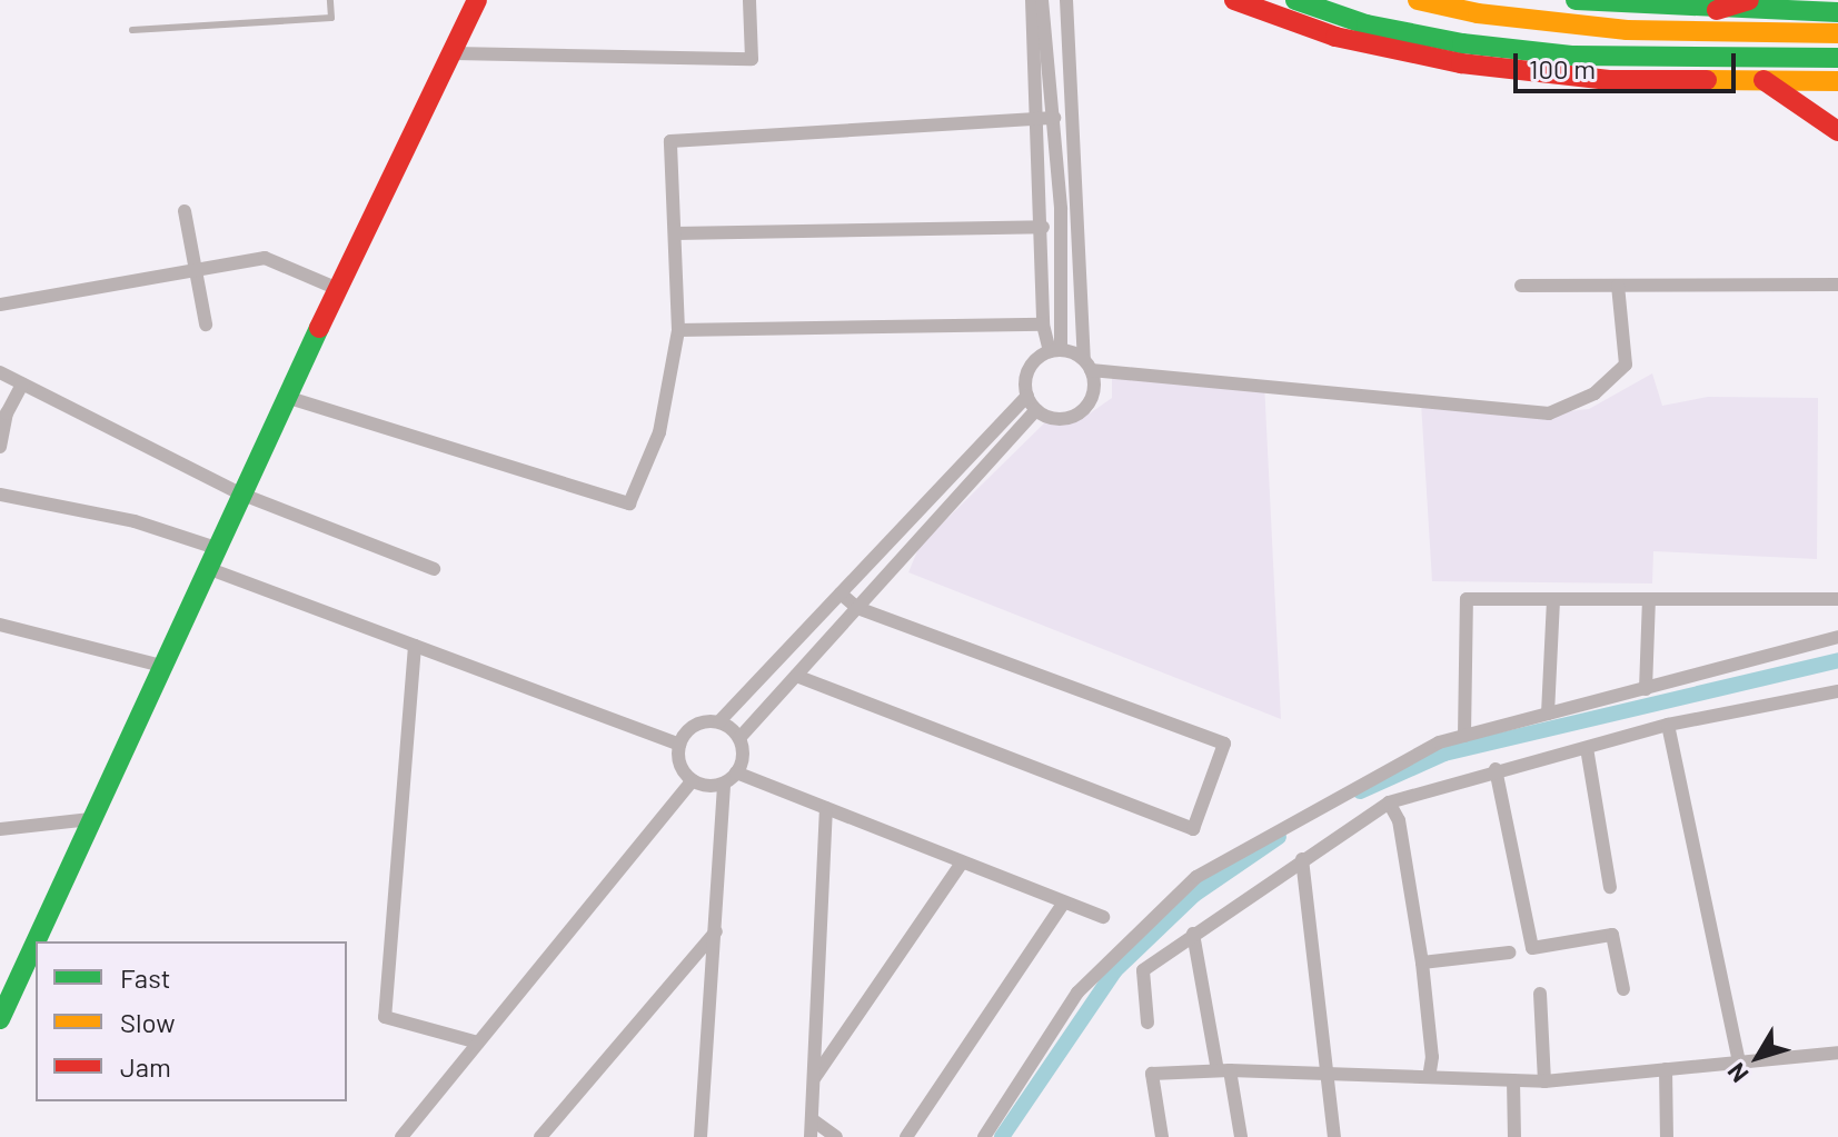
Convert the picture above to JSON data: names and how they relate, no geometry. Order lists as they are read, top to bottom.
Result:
{
  "legend": ["Fast", "Slow", "Jam"],
  "scale_bar": "100 m",
  "north": "bottom left"
}
